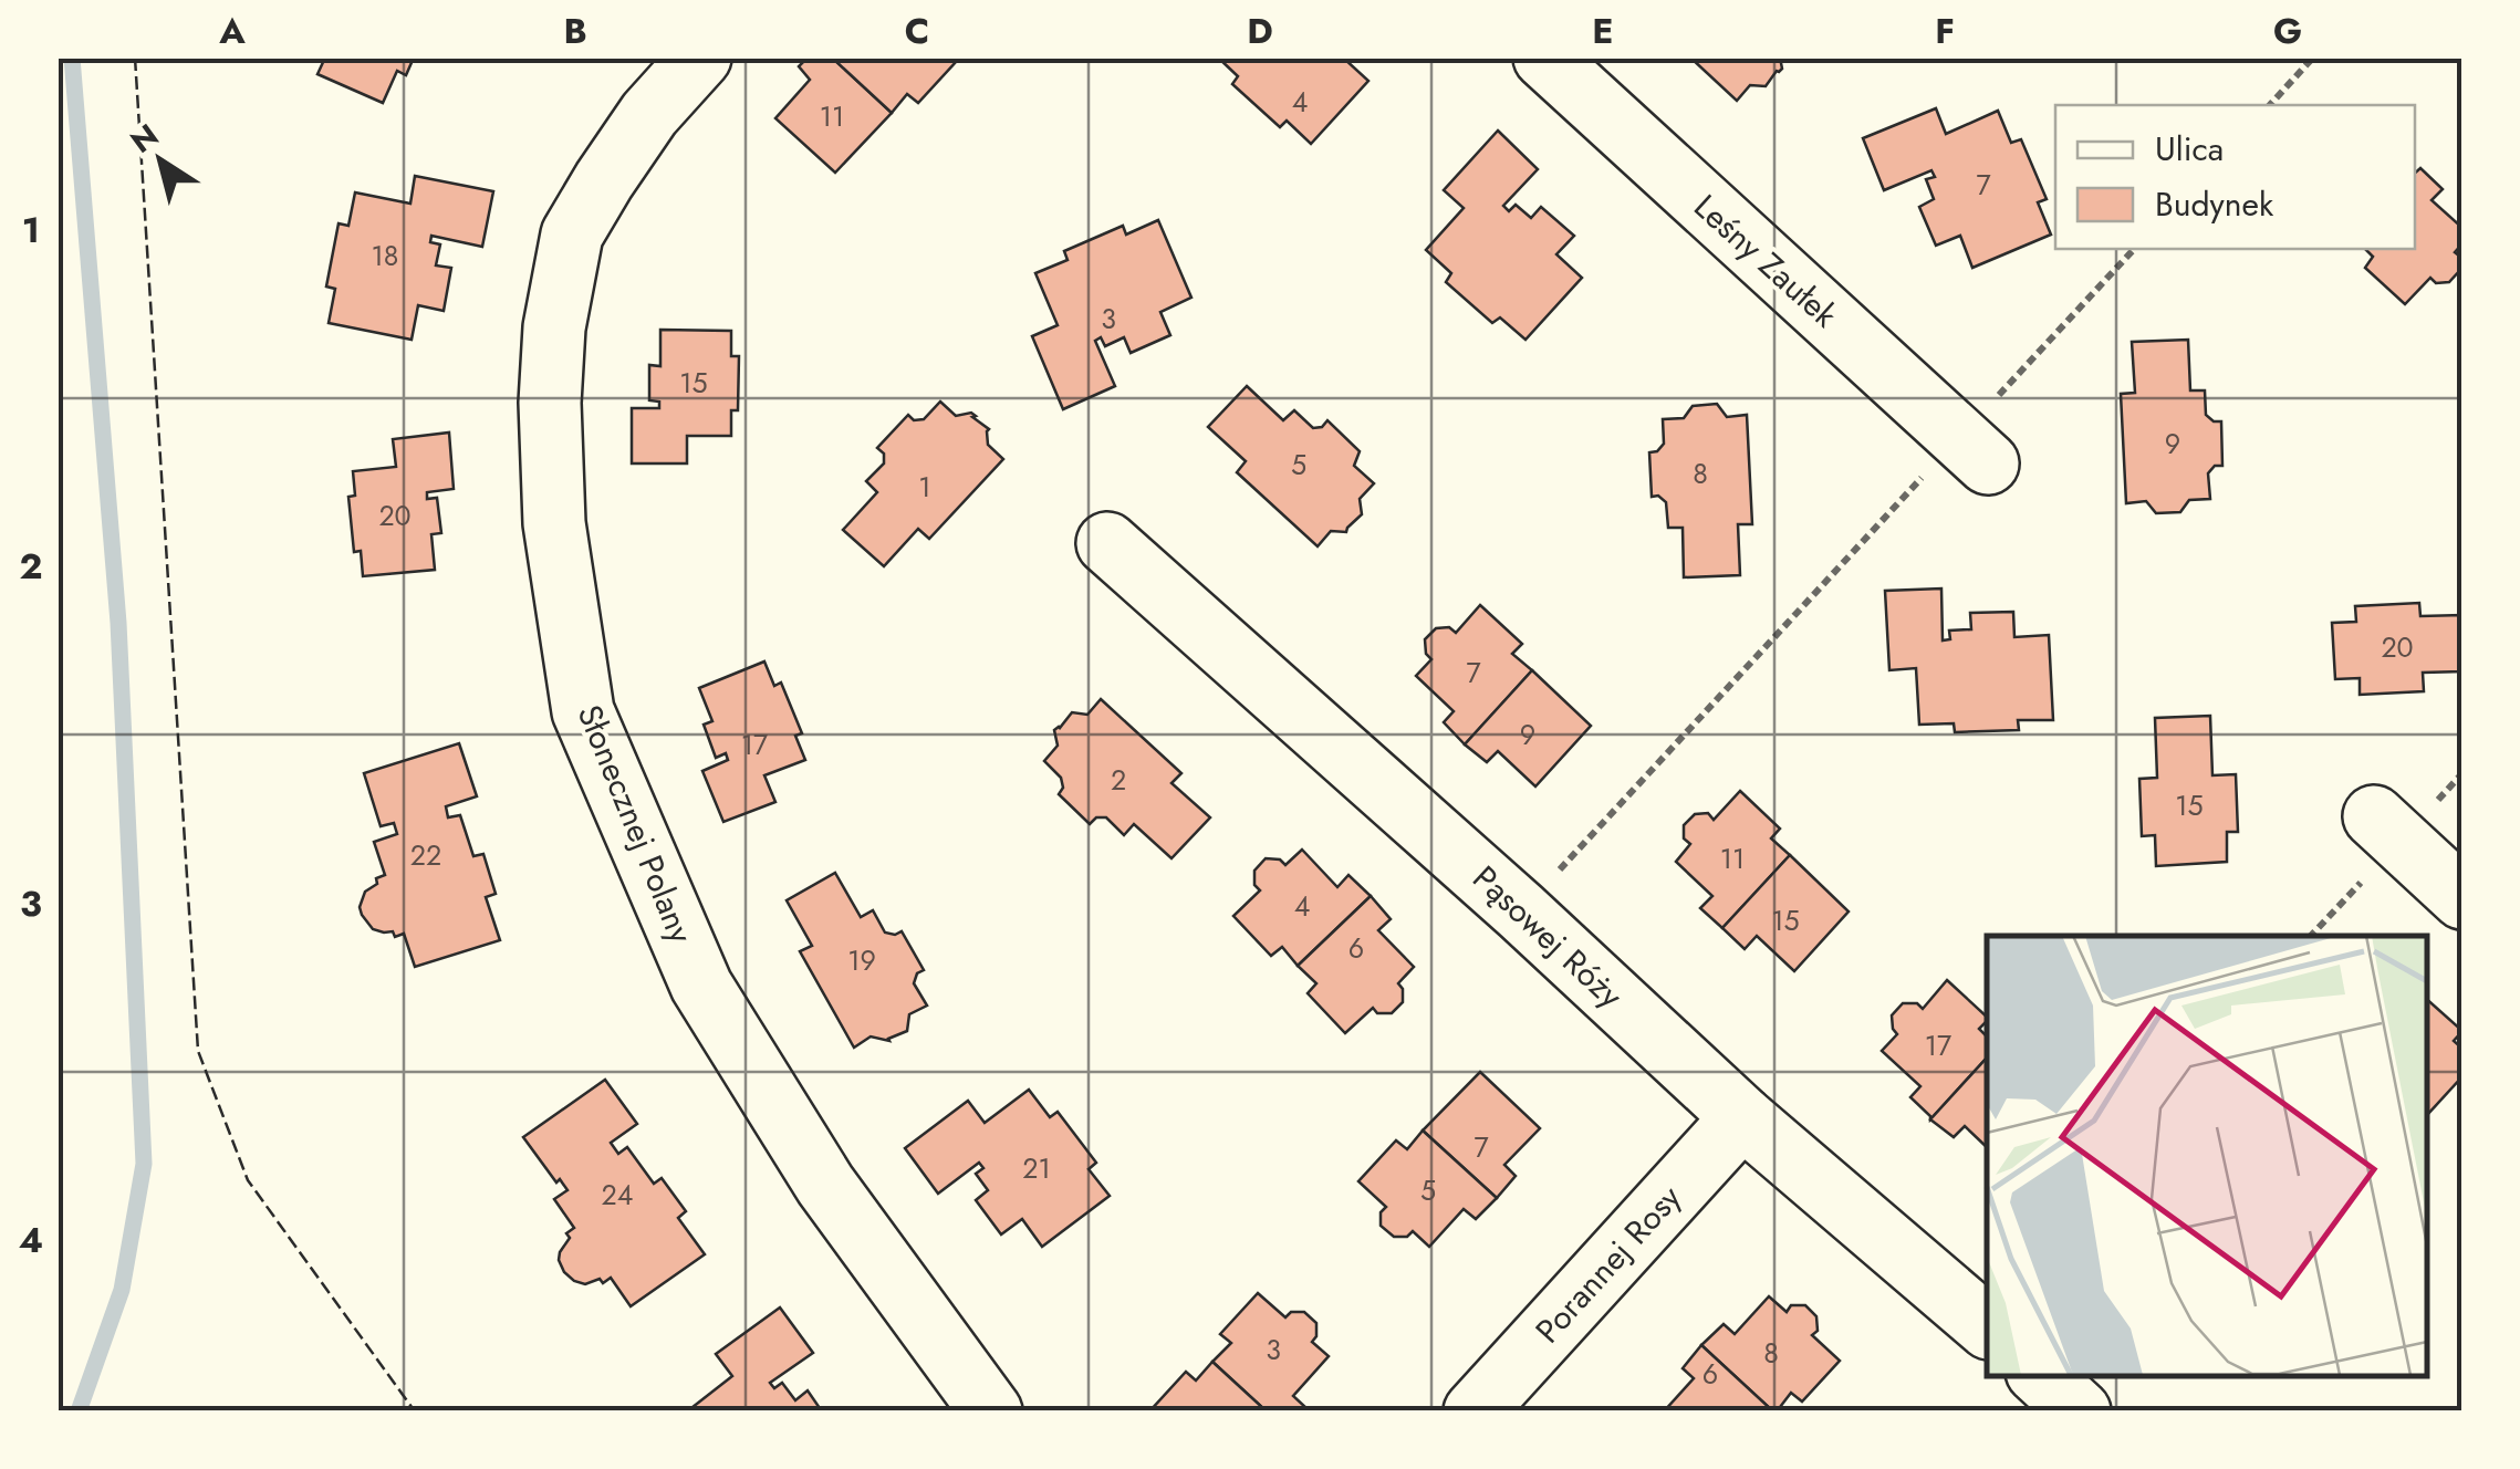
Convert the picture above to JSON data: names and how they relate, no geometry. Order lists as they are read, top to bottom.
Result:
{
  "streets": {
    "street": [
      "Leśny Zaułek",
      "Słonecznej Polany",
      "Pąsowej Róży",
      "Porannej Rosy"
    ]
  },
  "crossings": [
    ["Pąsowej Róży", "Porannej Rosy"]
  ],
  "house_numbers": [
    "4",
    "11",
    "7",
    "18",
    "3",
    "15",
    "9",
    "5",
    "8",
    "1",
    "20",
    "20",
    "7",
    "9",
    "17",
    "2",
    "15",
    "22",
    "11",
    "4",
    "15",
    "6",
    "19",
    "17",
    "7",
    "21",
    "5",
    "24",
    "3",
    "8",
    "6"
  ],
  "legend": ["Ulica", "Budynek"],
  "north": "top left",
  "grid": {
    "columns": [
      "A",
      "B",
      "C",
      "D",
      "E",
      "F",
      "G"
    ],
    "rows": [
      "1",
      "2",
      "3",
      "4"
    ]
  }
}
